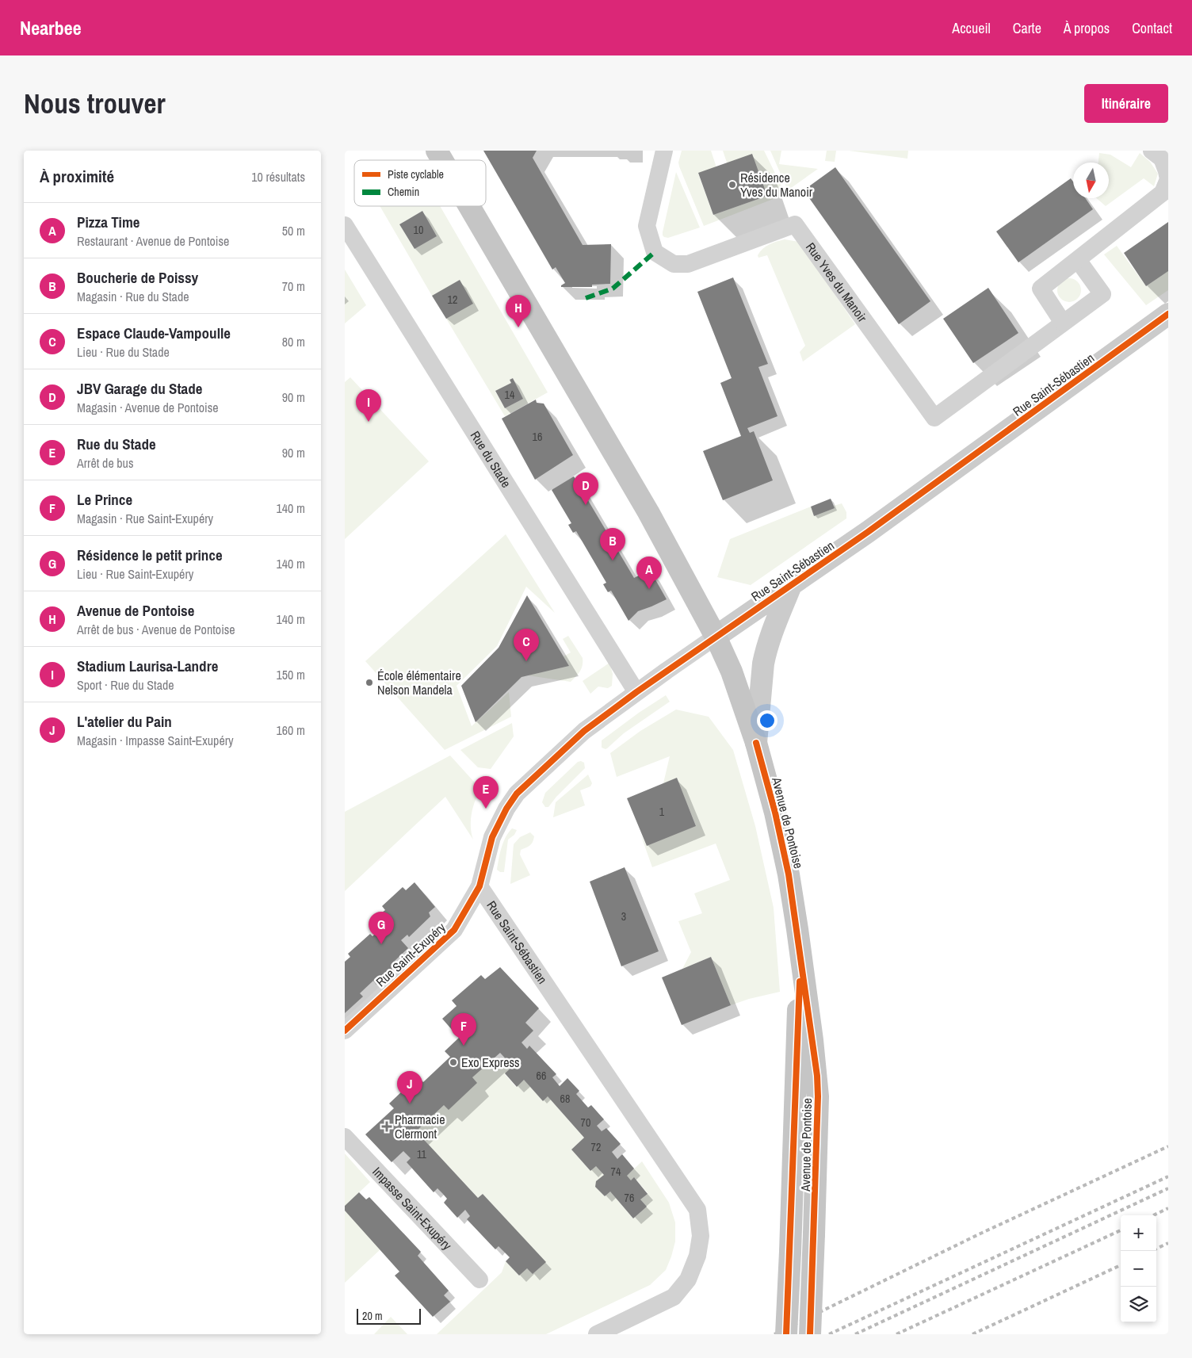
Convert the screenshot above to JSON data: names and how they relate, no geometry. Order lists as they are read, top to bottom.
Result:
{
  "streets": {
    "main road": ["Avenue de Pontoise"],
    "street": [
      "Rue Yves du Manoir",
      "Rue Saint-Sébastien",
      "Rue du Stade",
      "Rue Saint-Exupéry",
      "Impasse Saint-Exupéry"
    ]
  },
  "crossings": [
    ["Rue Saint-Sébastien", "Rue du Stade"],
    ["Rue Saint-Sébastien", "Avenue de Pontoise"],
    ["Rue Saint-Sébastien", "Rue Saint-Exupéry"]
  ],
  "places": {
    "other": ["Résidence Yves du Manoir", "École élémentaire Nelson Mandela", "Exo Express"],
    "health": ["Pharmacie Clermont"]
  },
  "house_numbers": [
    "10",
    "12",
    "14",
    "16",
    "1",
    "3",
    "66",
    "68",
    "70",
    "72",
    "11",
    "74",
    "76"
  ],
  "legend": ["Piste cyclable", "Chemin"],
  "scale_bar": "20 m",
  "north": "bottom",
  "page": {
    "header": "Nearbee",
    "nav": [
      "Accueil",
      "Carte",
      "À propos",
      "Contact"
    ],
    "buttons": "Itinéraire",
    "title": "Nous trouver",
    "heading": ["À proximité", "10 résultats"],
    "list": [
      {
        "mark": "A",
        "name": "Pizza Time",
        "note": "Restaurant · Avenue de Pontoise",
        "value": "50 m"
      },
      {
        "mark": "B",
        "name": "Boucherie de Poissy",
        "note": "Magasin · Rue du Stade",
        "value": "70 m"
      },
      {
        "mark": "C",
        "name": "Espace Claude-Vampoulle",
        "note": "Lieu · Rue du Stade",
        "value": "80 m"
      },
      {
        "mark": "D",
        "name": "JBV Garage du Stade",
        "note": "Magasin · Avenue de Pontoise",
        "value": "90 m"
      },
      {
        "mark": "E",
        "name": "Rue du Stade",
        "note": "Arrêt de bus",
        "value": "90 m"
      },
      {
        "mark": "F",
        "name": "Le Prince",
        "note": "Magasin · Rue Saint-Exupéry",
        "value": "140 m"
      },
      {
        "mark": "G",
        "name": "Résidence le petit prince",
        "note": "Lieu · Rue Saint-Exupéry",
        "value": "140 m"
      },
      {
        "mark": "H",
        "name": "Avenue de Pontoise",
        "note": "Arrêt de bus · Avenue de Pontoise",
        "value": "140 m"
      },
      {
        "mark": "I",
        "name": "Stadium Laurisa-Landre",
        "note": "Sport · Rue du Stade",
        "value": "150 m"
      },
      {
        "mark": "J",
        "name": "L'atelier du Pain",
        "note": "Magasin · Impasse Saint-Exupéry",
        "value": "160 m"
      }
    ],
    "pins": [
      "H",
      "I",
      "D",
      "B",
      "A",
      "C",
      "E",
      "G",
      "F",
      "J"
    ],
    "map_buttons": ["+", "−"],
    "scale": "20 m"
  }
}
